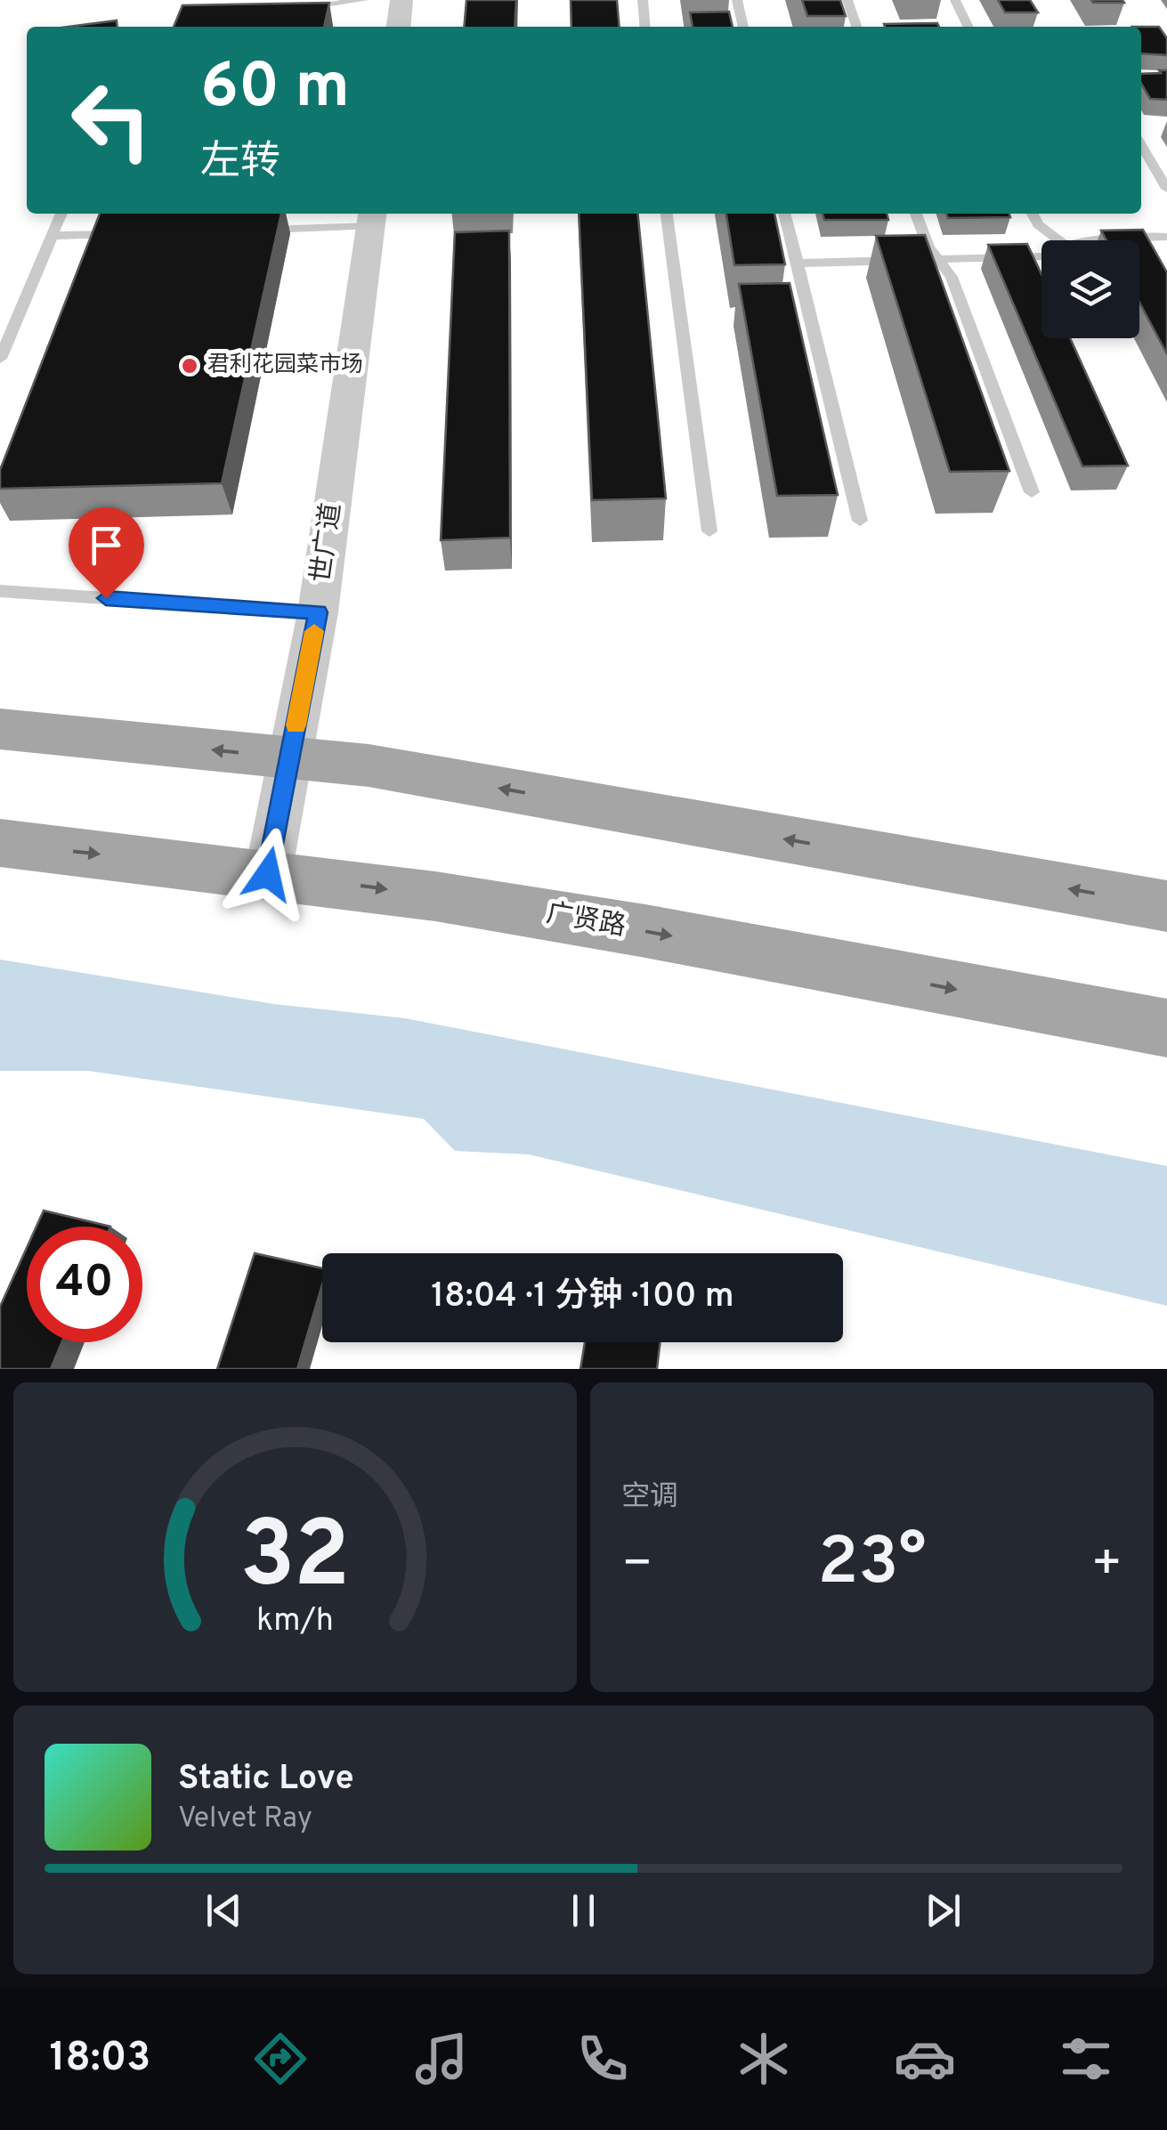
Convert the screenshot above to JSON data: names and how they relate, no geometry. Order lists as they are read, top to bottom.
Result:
{
  "streets": {
    "main road": ["广贤路"],
    "street": ["世广道"]
  },
  "crossings": [
    ["世广道", "广贤路"]
  ],
  "places": ["君利花园菜市场"],
  "page": {
    "turn": ["60 m", "左转"],
    "limit": "40",
    "trip": "18:04 · 1 分钟 · 100 m",
    "tile": "空调",
    "heat": ["−", "23°", "+"],
    "song": ["Static Love", "Velvet Ray"],
    "tabs": "18:03",
    "gauge": ["32", "km/h"]
  }
}
